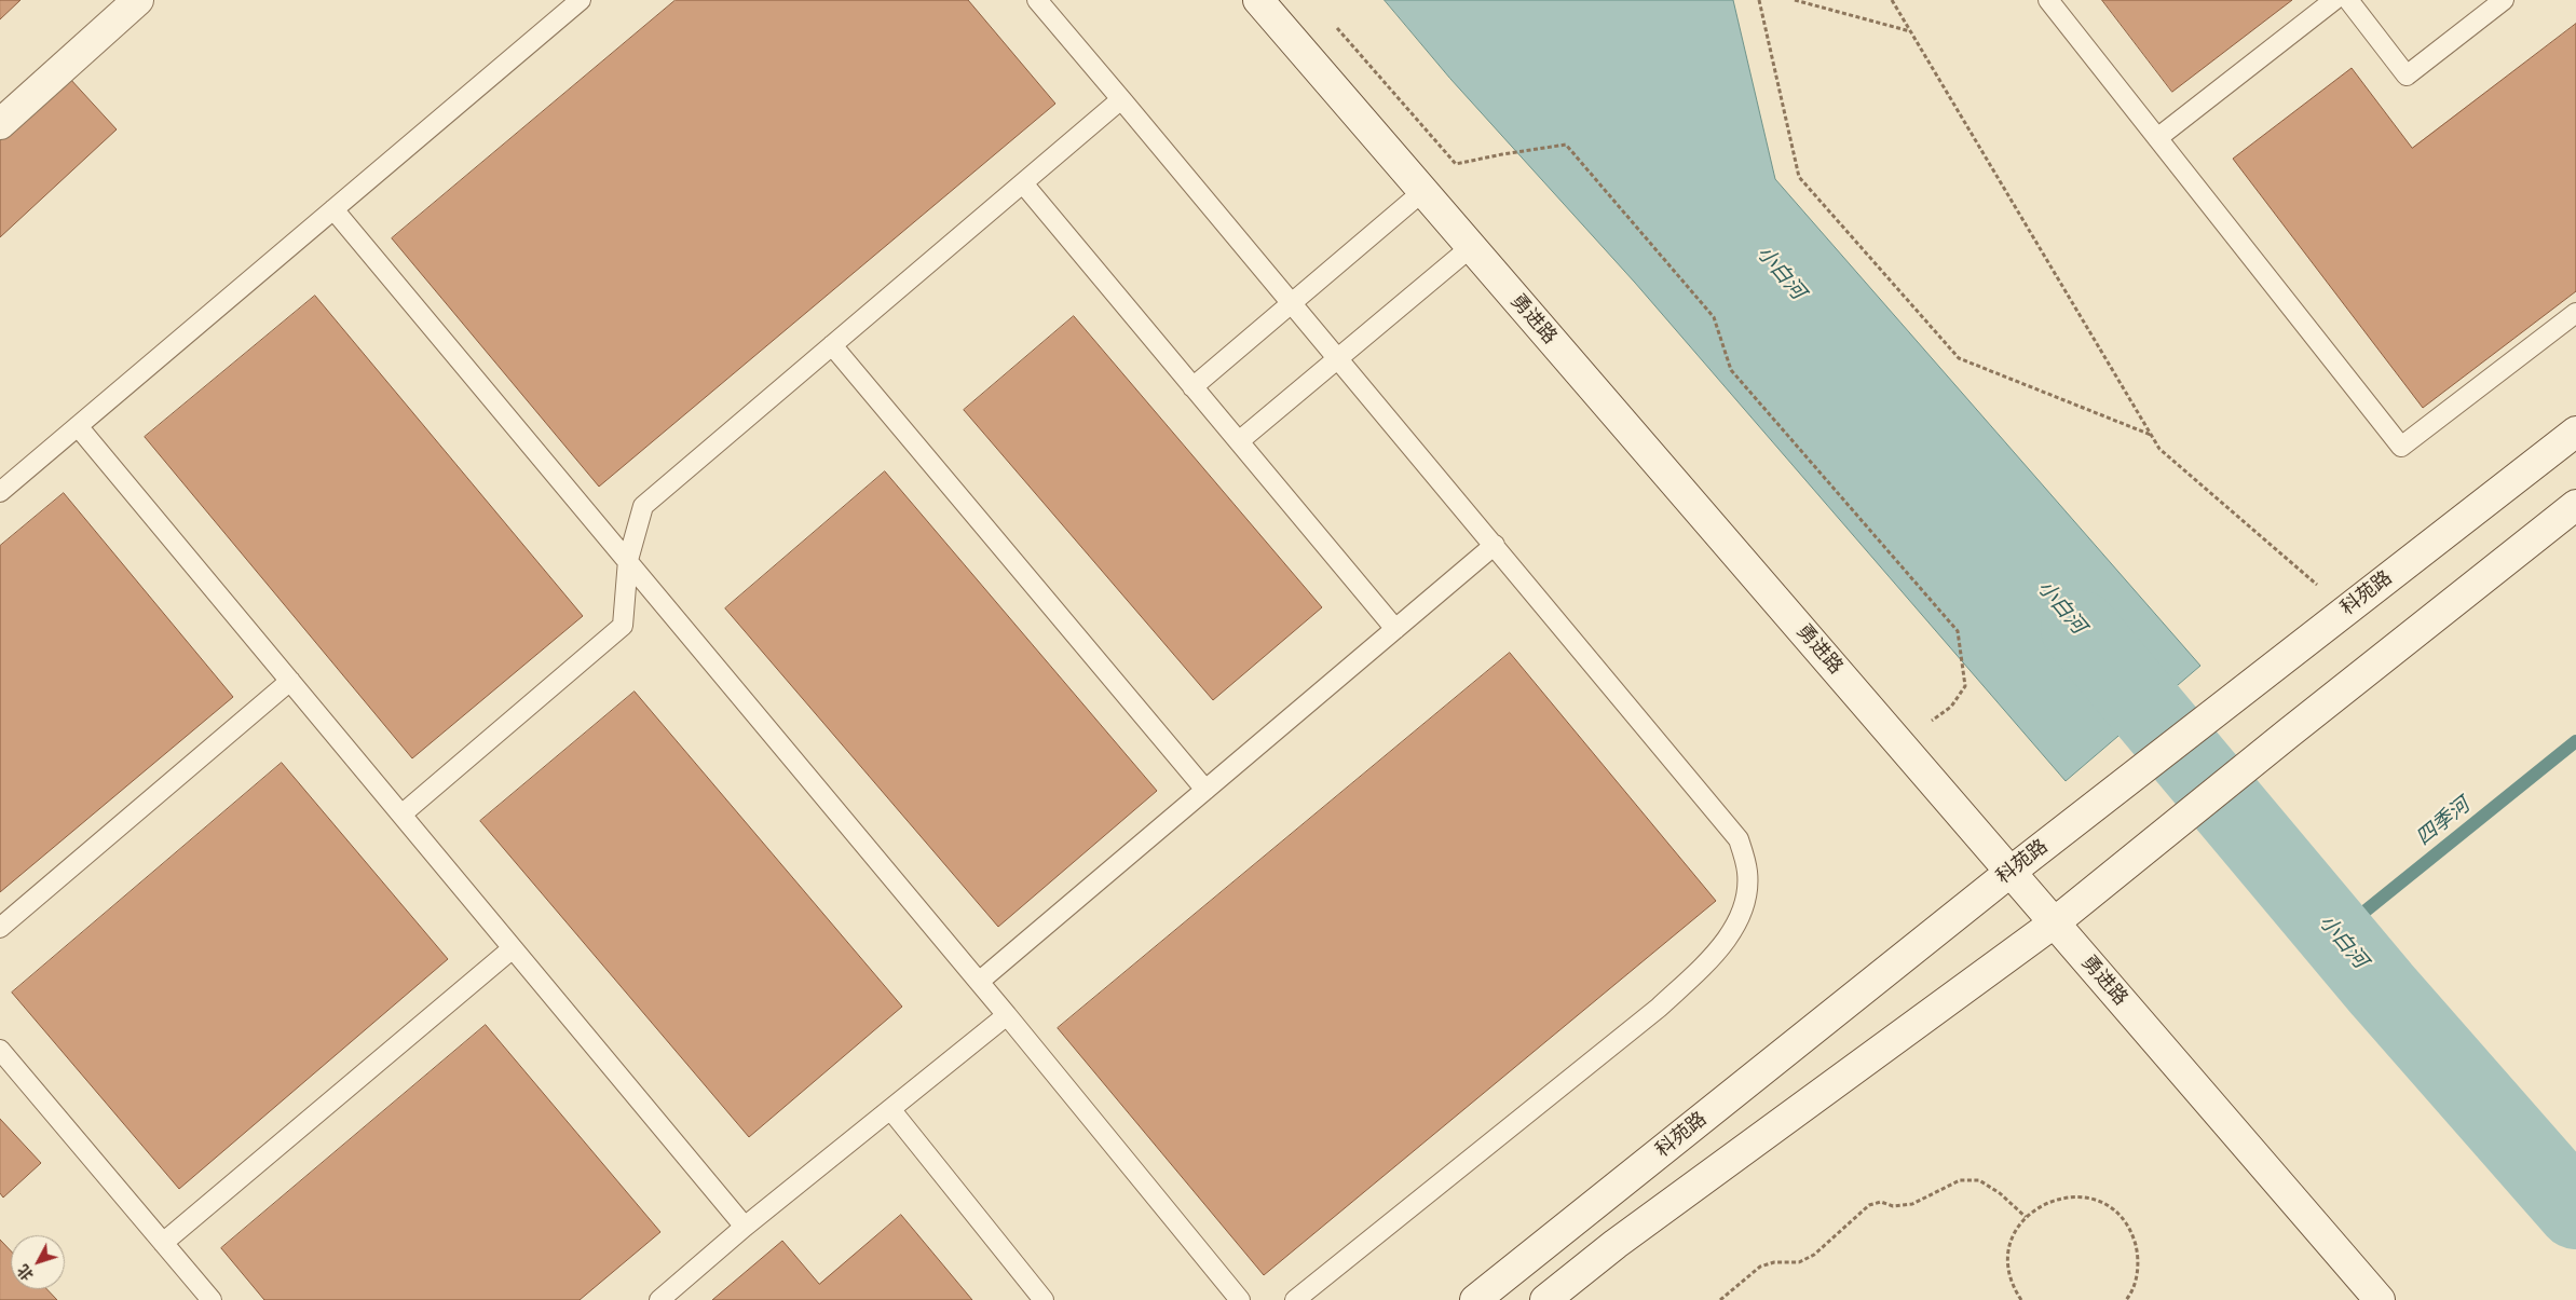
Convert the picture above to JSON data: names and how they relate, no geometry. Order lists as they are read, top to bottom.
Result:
{
  "streets": {
    "street": ["勇进路", "科苑路"]
  },
  "crossings": [
    ["勇进路", "科苑路"]
  ],
  "water": ["小白河", "四季河"],
  "north": "bottom left"
}
